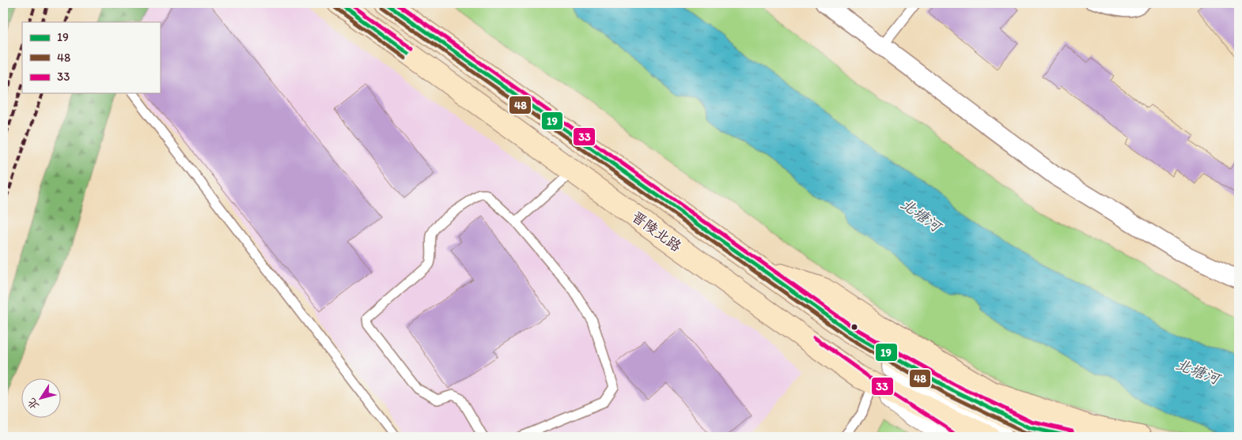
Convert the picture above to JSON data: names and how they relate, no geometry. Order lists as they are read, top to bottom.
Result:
{
  "streets": {
    "main road": ["晋陵北路"]
  },
  "water": ["北塘河"],
  "lines": ["transit line 19", "transit line 33", "transit line 48"],
  "legend": ["19", "48", "33"],
  "north": "bottom left"
}
